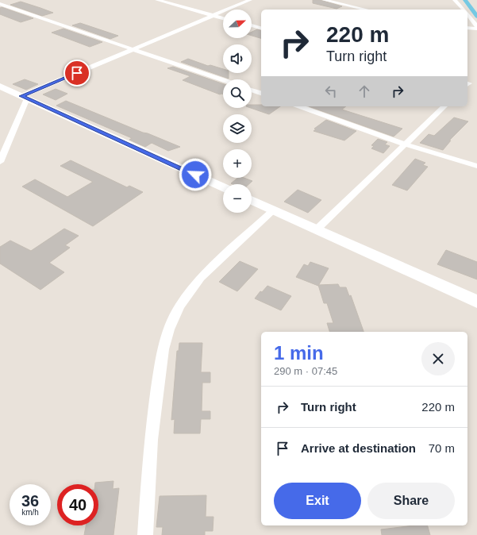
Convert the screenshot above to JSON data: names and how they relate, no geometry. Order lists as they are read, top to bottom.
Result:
{
  "north": "right",
  "page": {
    "map_buttons": ["+", "−"],
    "turn": ["220 m", "Turn right"],
    "heading": ["1 min", "290 m · 07:45"],
    "list": [
      {
        "name": "Turn right",
        "value": "220 m"
      },
      {
        "name": "Arrive at destination",
        "value": "70 m"
      }
    ],
    "buttons": ["Exit", "Share"],
    "speed": "36 km/h",
    "limit": "40"
  }
}
